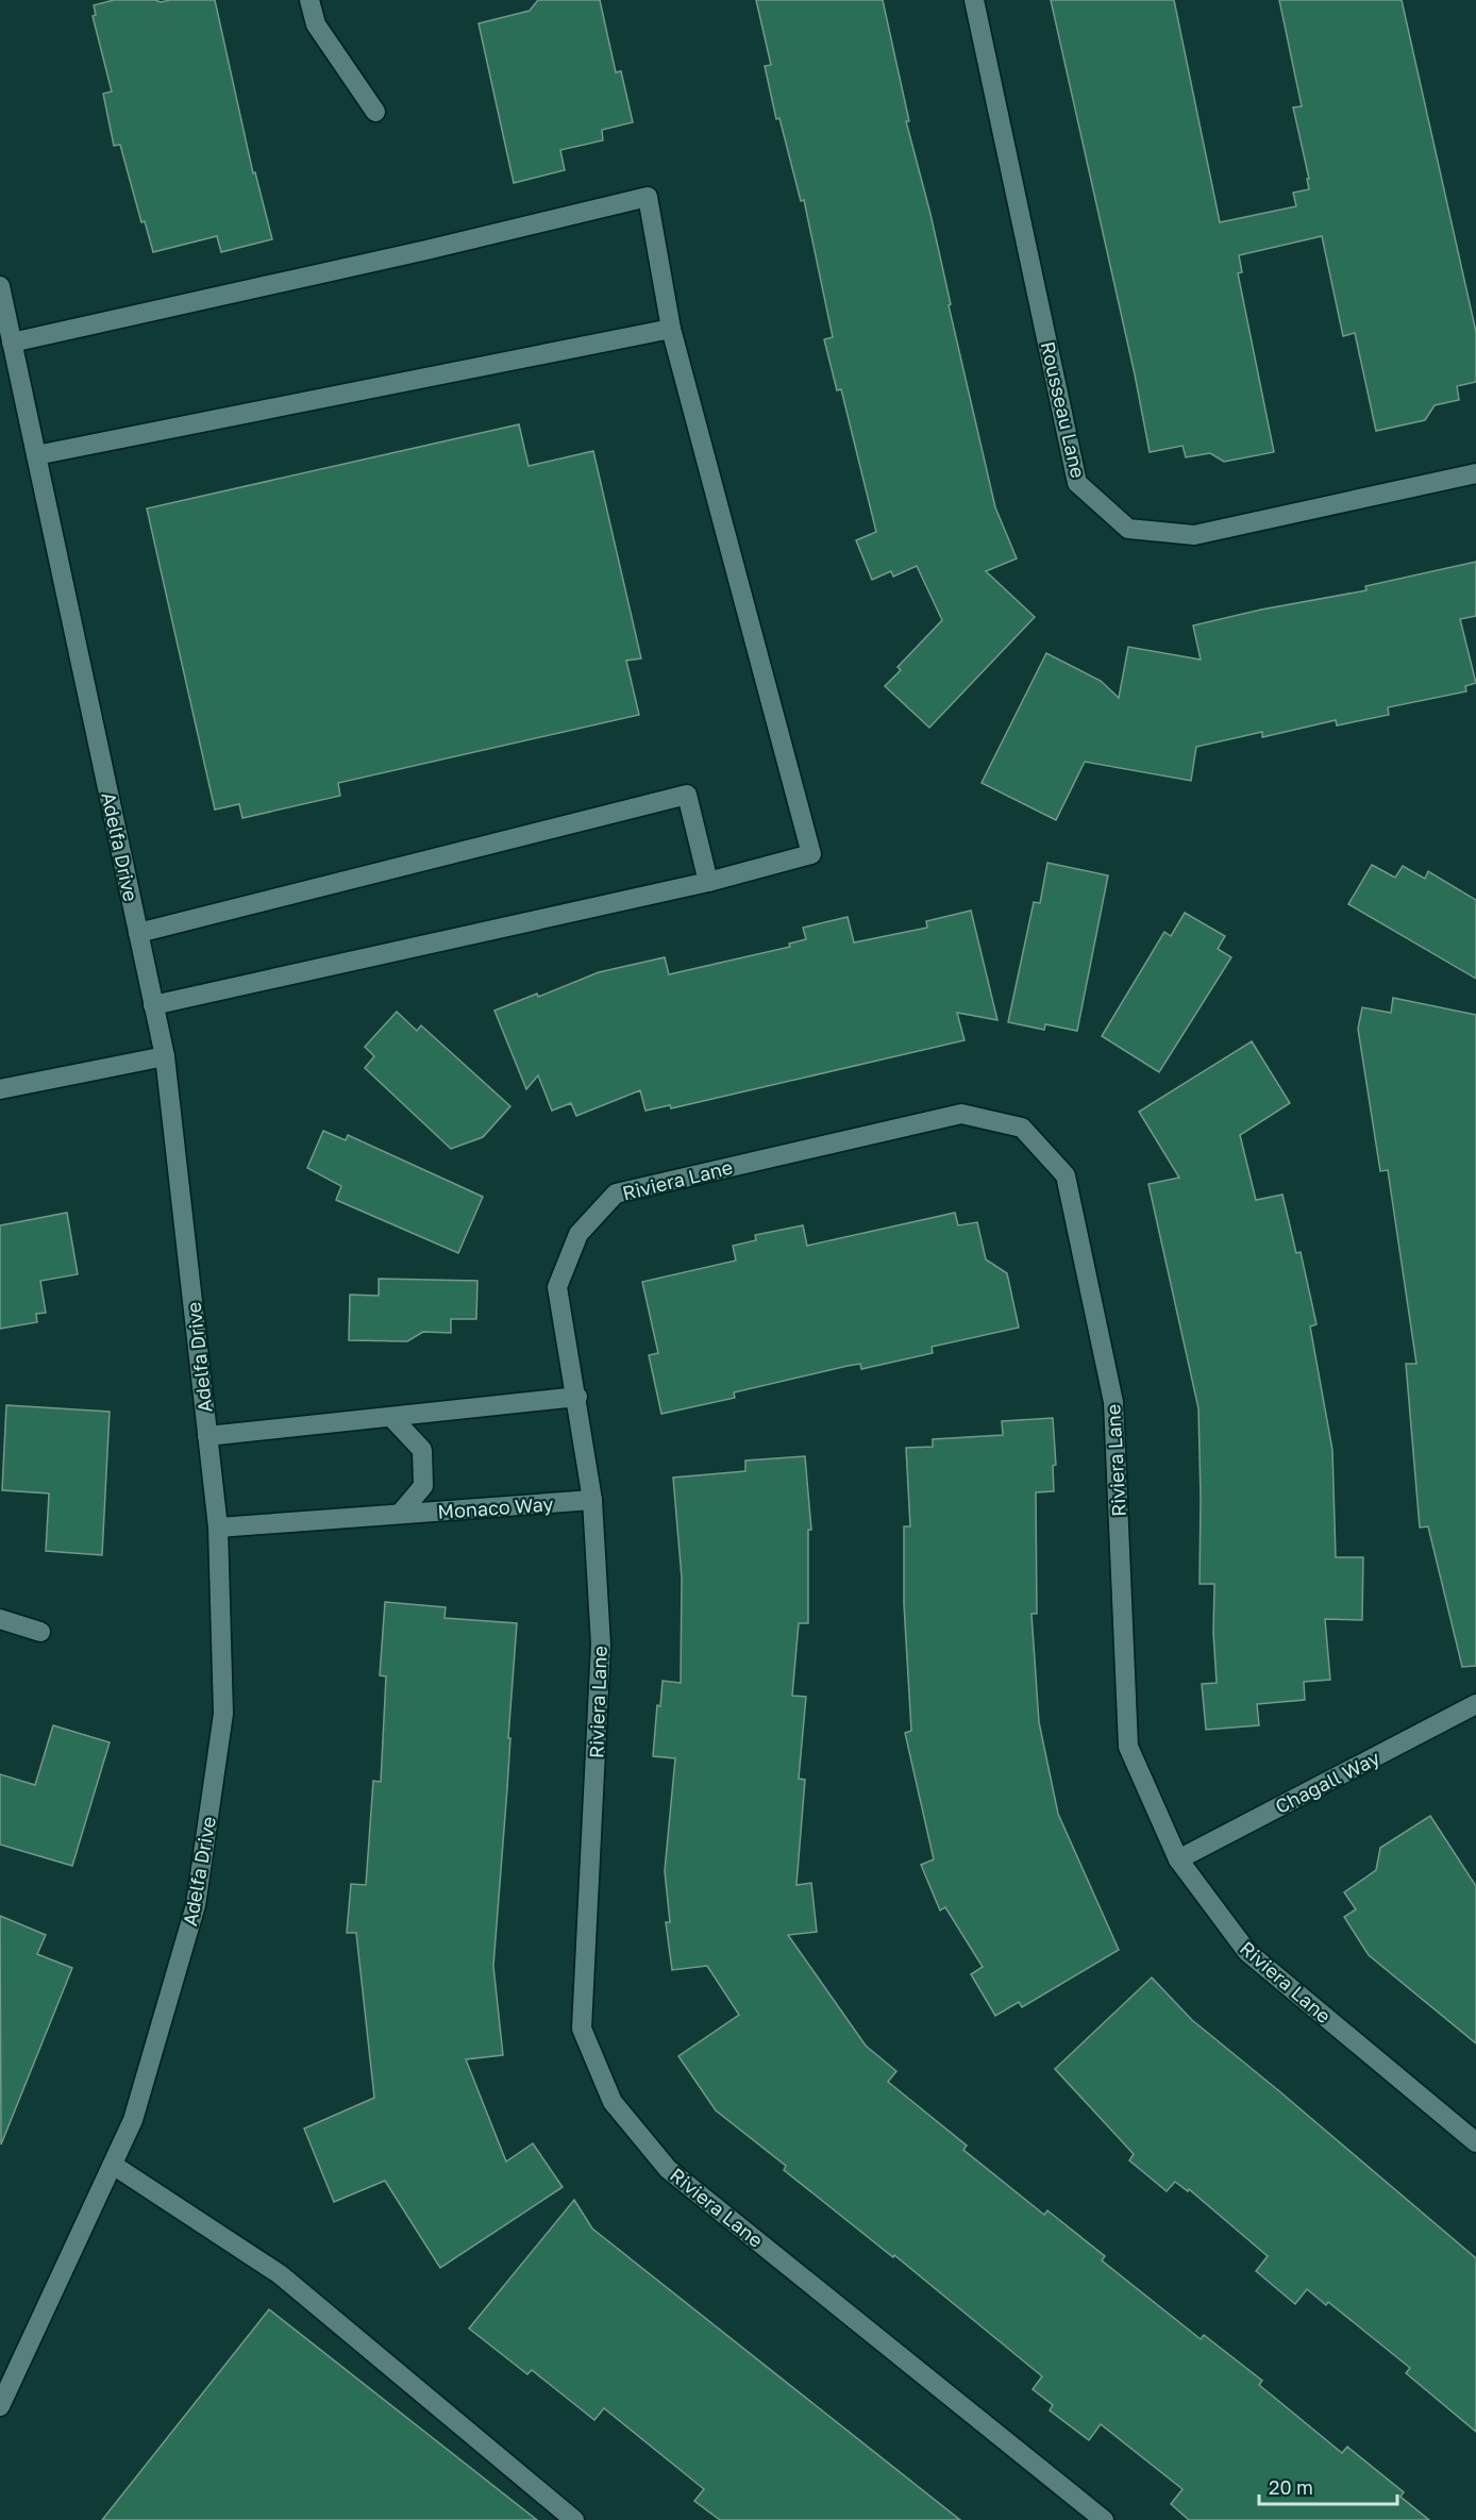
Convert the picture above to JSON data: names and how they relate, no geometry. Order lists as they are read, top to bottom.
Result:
{
  "streets": {
    "street": [
      "Rousseau Lane",
      "Adelfa Drive",
      "Riviera Lane",
      "Monaco Way",
      "Chagall Way"
    ]
  },
  "crossings": [
    ["Adelfa Drive", "Monaco Way"],
    ["Riviera Lane", "Monaco Way"],
    ["Riviera Lane", "Chagall Way"]
  ],
  "scale_bar": "20 m"
}
